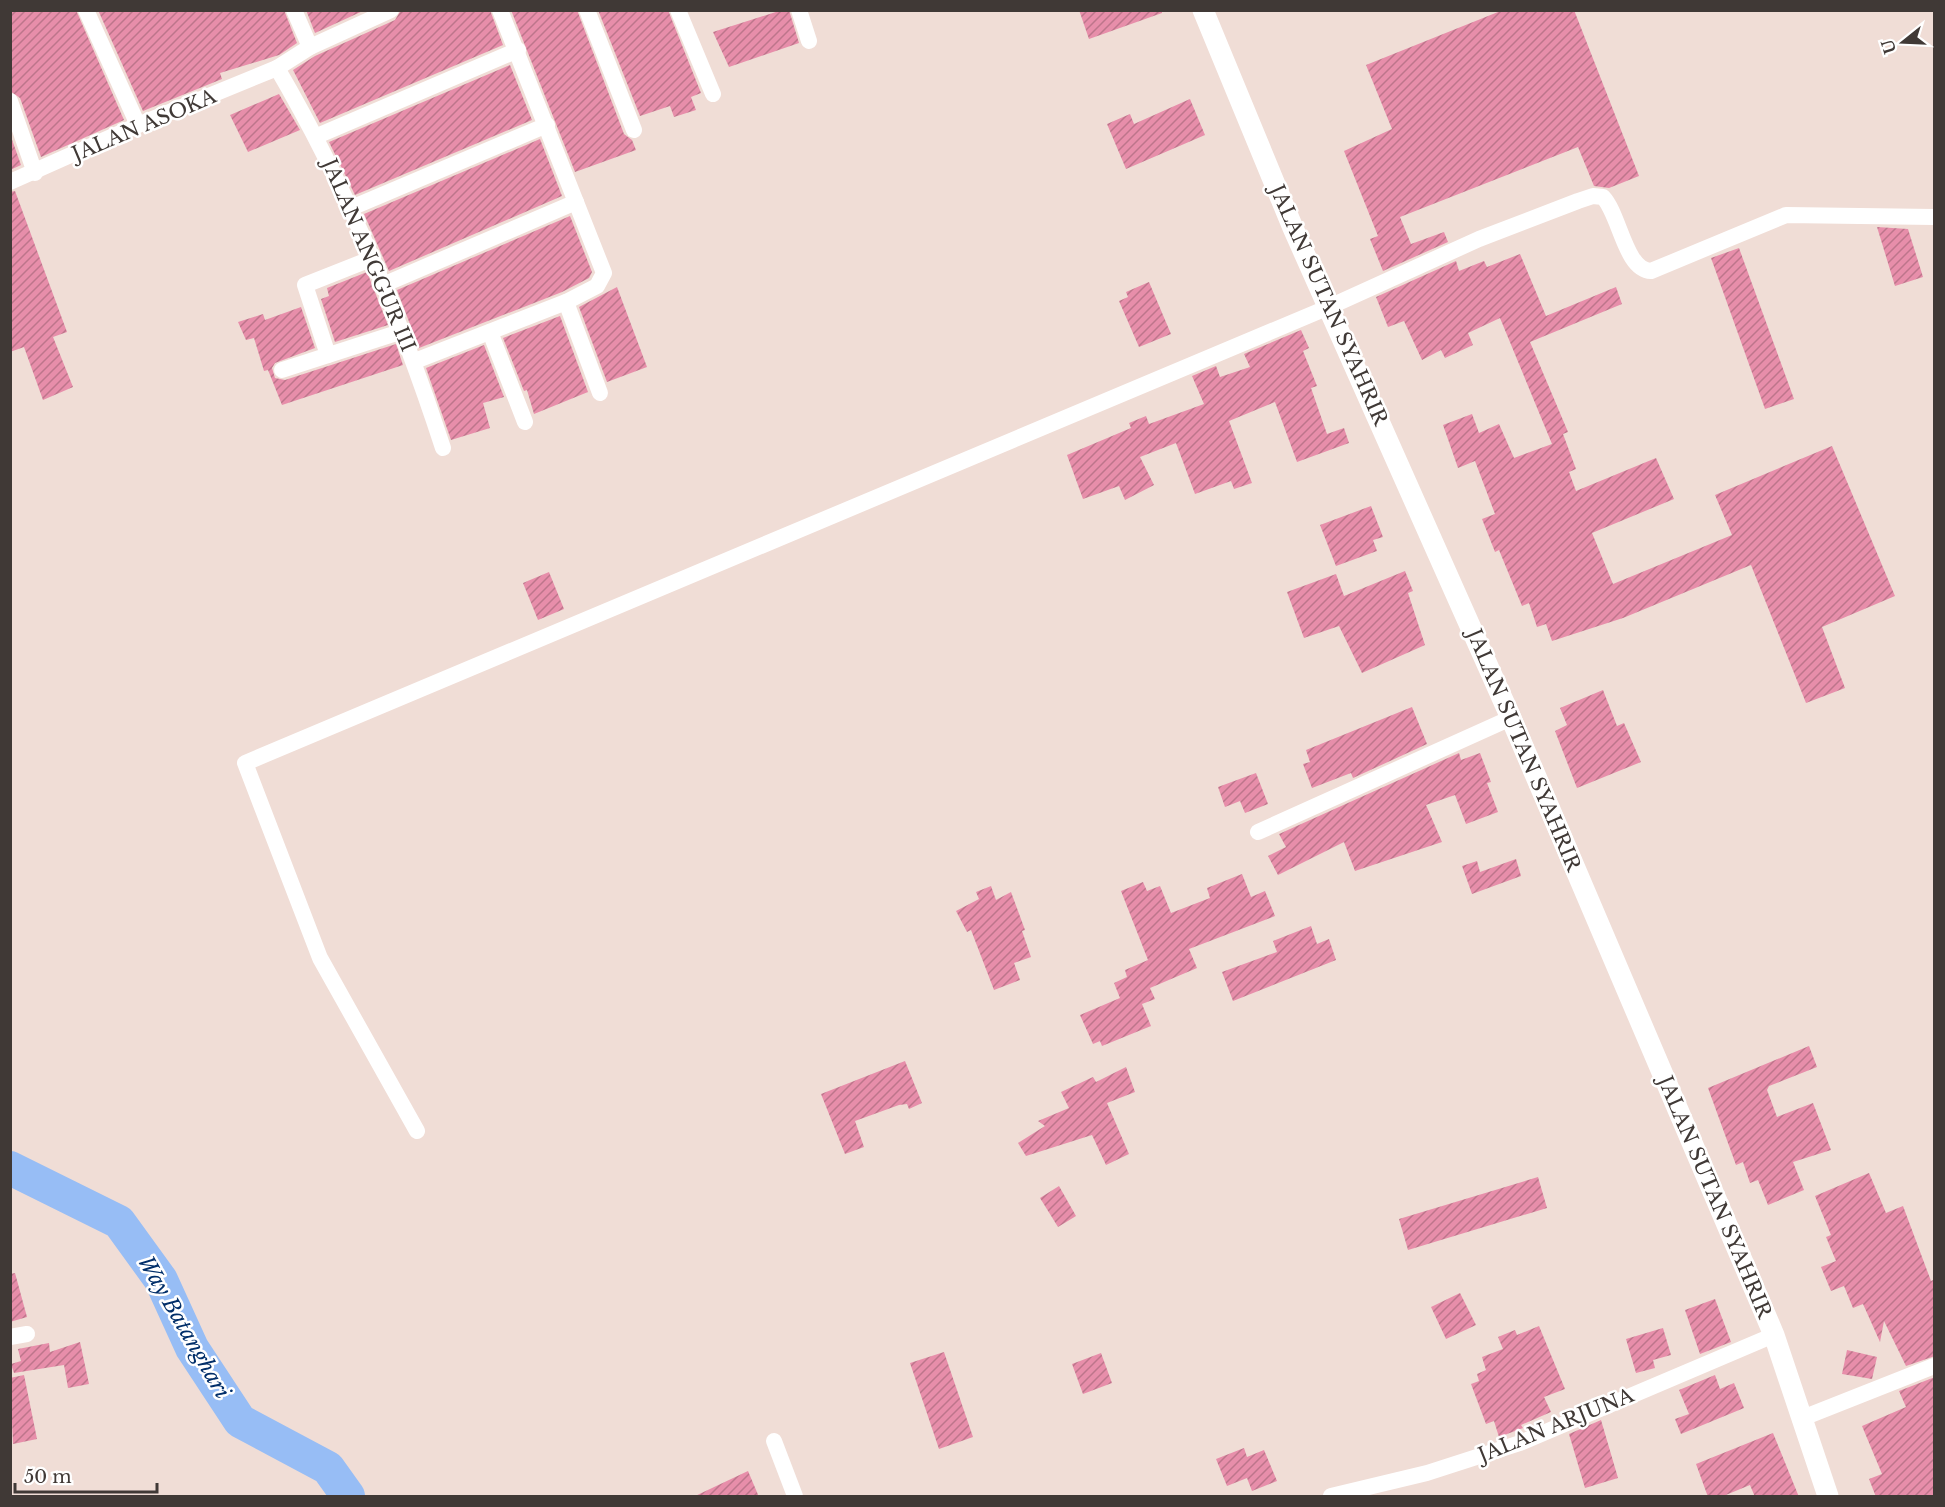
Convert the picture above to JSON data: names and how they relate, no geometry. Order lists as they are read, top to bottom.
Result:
{
  "streets": {
    "street": [
      "JALAN ASOKA",
      "JALAN ANGGUR III",
      "JALAN SUTAN SYAHRIR",
      "JALAN ARJUNA"
    ]
  },
  "crossings": [
    ["JALAN ASOKA", "JALAN ANGGUR III"],
    ["JALAN SUTAN SYAHRIR", "JALAN ARJUNA"]
  ],
  "water": ["Way Batanghari"],
  "scale_bar": "50 m",
  "north": "left"
}
